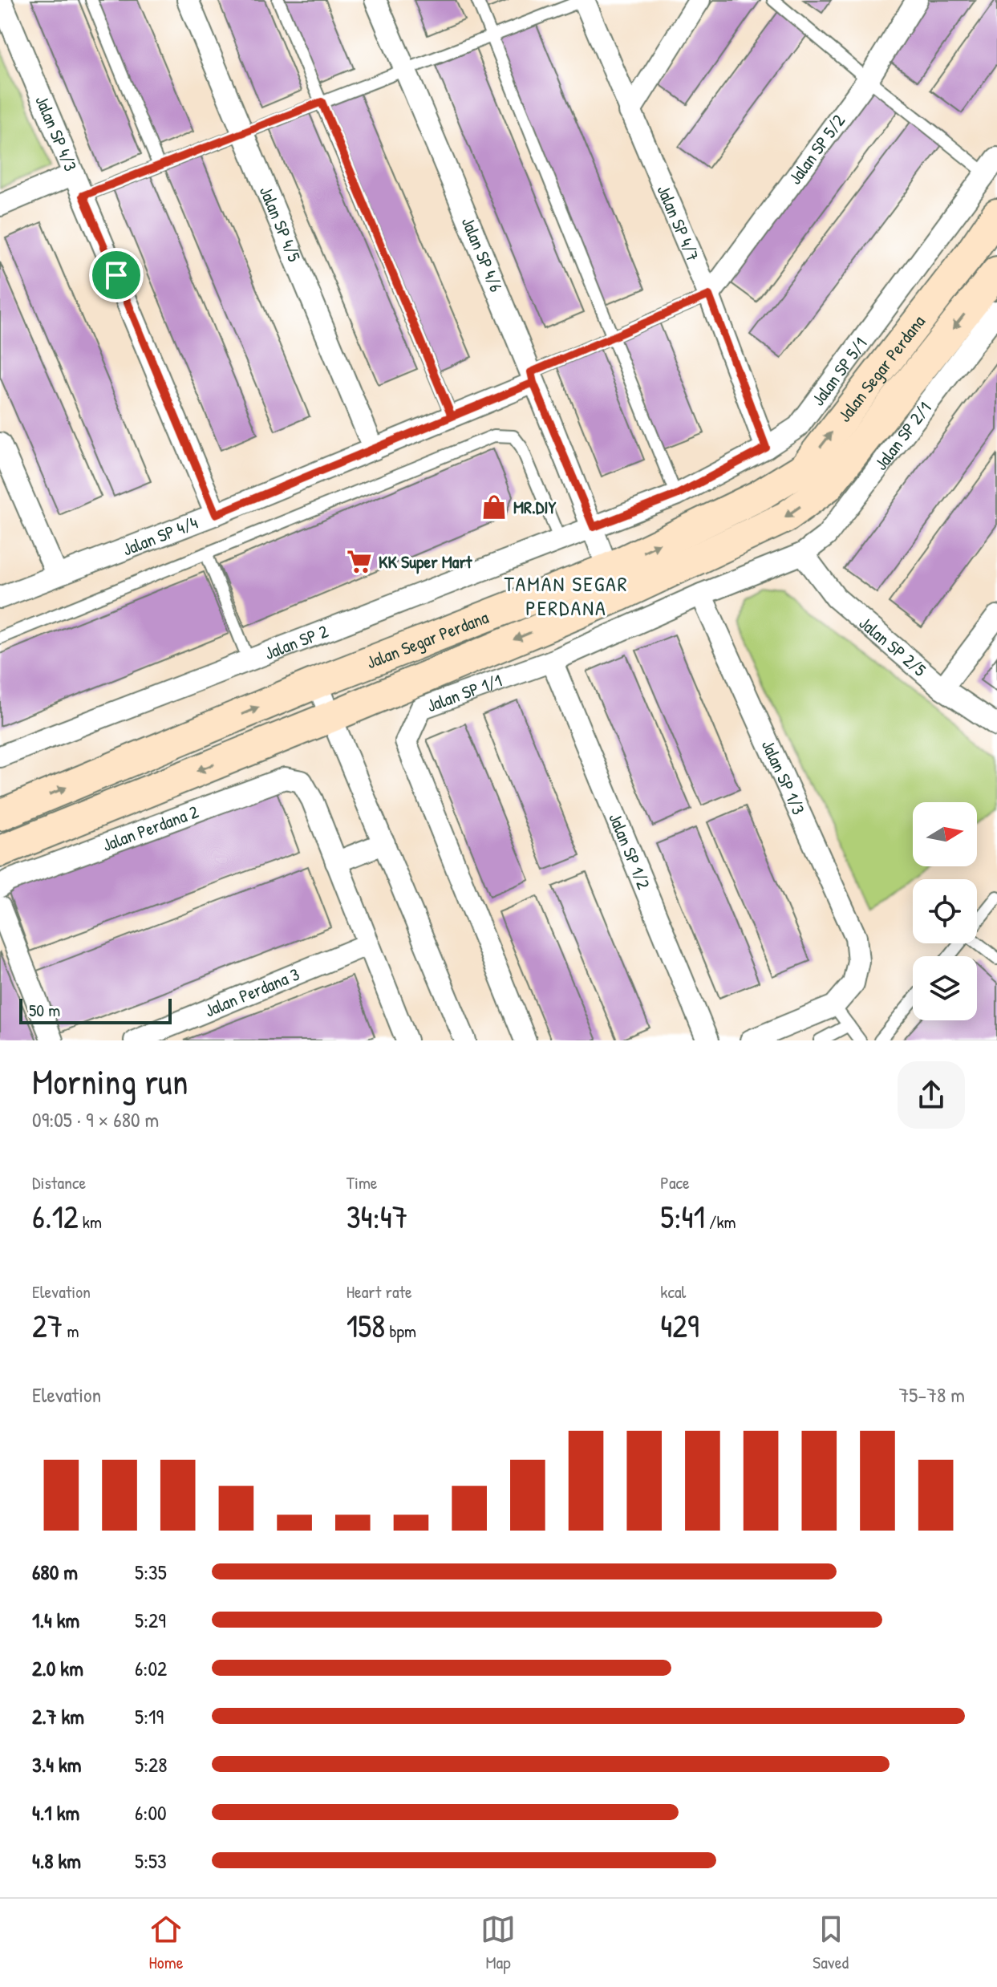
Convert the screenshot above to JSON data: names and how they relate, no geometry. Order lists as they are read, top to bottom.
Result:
{
  "streets": {
    "street": [
      "Jalan SP 4/3",
      "Jalan SP 5/2",
      "Jalan SP 4/7",
      "Jalan SP 4/5",
      "Jalan SP 4/6",
      "Jalan Segar Perdana",
      "Jalan SP 5/1",
      "Jalan SP 2/1",
      "Jalan SP 4/4",
      "Jalan SP 2",
      "Jalan SP 2/5",
      "Jalan SP 1/1",
      "Jalan SP 1/3",
      "Jalan Perdana 2",
      "Jalan SP 1/2",
      "Jalan Perdana 3"
    ]
  },
  "crossings": [
    ["Jalan SP 4/3", "Jalan SP 4/4"],
    ["Jalan SP 5/2", "Jalan SP 4/7"],
    ["Jalan SP 4/7", "Jalan SP 5/1"],
    ["Jalan SP 4/5", "Jalan SP 4/4"],
    ["Jalan SP 4/6", "Jalan Segar Perdana"],
    ["Jalan SP 4/6", "Jalan SP 5/1"],
    ["Jalan SP 4/6", "Jalan SP 4/4"],
    ["Jalan SP 4/6", "Jalan SP 2"],
    ["Jalan SP 5/1", "Jalan SP 2"],
    ["Jalan SP 2/1", "Jalan SP 2/5"],
    ["Jalan SP 2/1", "Jalan SP 1/1"],
    ["Jalan SP 2/5", "Jalan SP 1/1"],
    ["Jalan SP 1/1", "Jalan SP 1/3"],
    ["Jalan SP 1/1", "Jalan SP 1/2"]
  ],
  "districts": ["TAMAN SEGAR PERDANA"],
  "places": {
    "shop": ["MR.DIY"],
    "supermarket": ["KK Super Mart"]
  },
  "scale_bar": "50 m",
  "north": "right",
  "page": {
    "scale": "50 m",
    "heading": ["Morning run", "09:05 · 9 × 680 m"],
    "stats": [
      ["Distance", "6.12 km"],
      ["Time", "34:47"],
      ["Pace", "5:41 /km"],
      ["Elevation", "27 m"],
      ["Heart rate", "158 bpm"],
      ["kcal", "429"]
    ],
    "chart": ["Elevation", "75–78 m"],
    "list": [
      {
        "name": "680 m",
        "note": "5:35"
      },
      {
        "name": "1.4 km",
        "note": "5:29"
      },
      {
        "name": "2.0 km",
        "note": "6:02"
      },
      {
        "name": "2.7 km",
        "note": "5:19"
      },
      {
        "name": "3.4 km",
        "note": "5:28"
      },
      {
        "name": "4.1 km",
        "note": "6:00"
      },
      {
        "name": "4.8 km",
        "note": "5:53"
      }
    ],
    "tabs": ["Home", "Map", "Saved"]
  }
}
